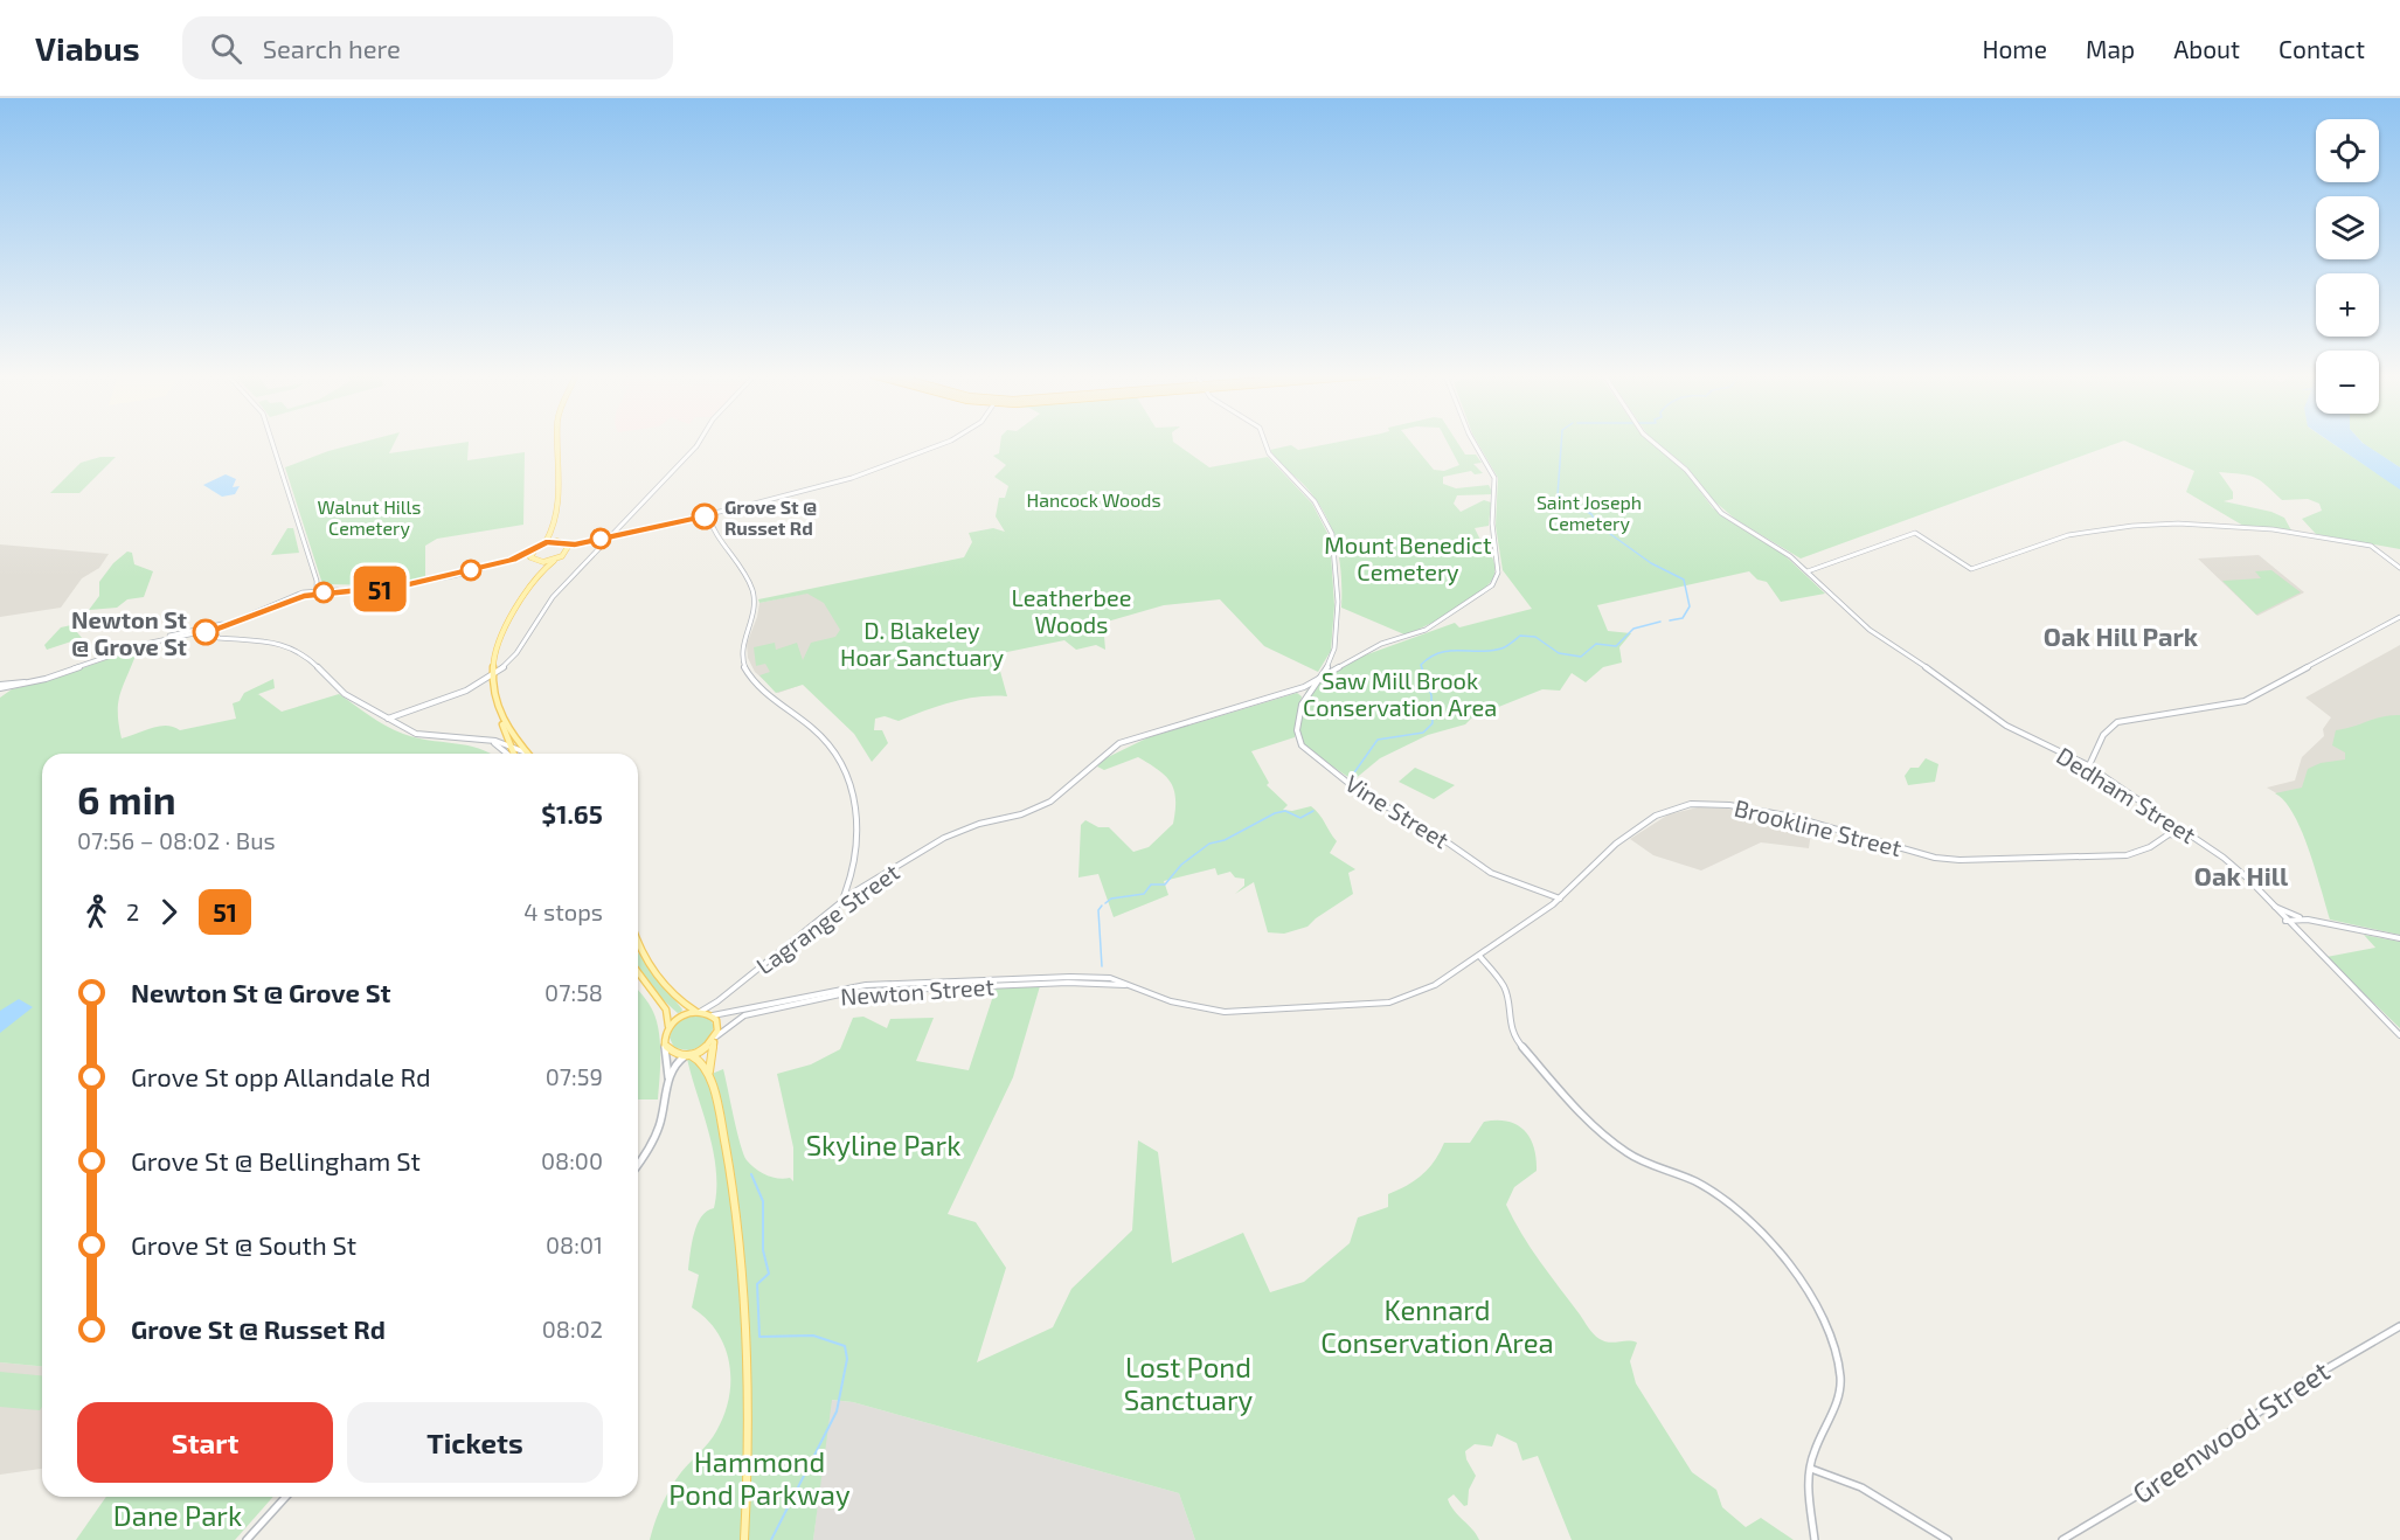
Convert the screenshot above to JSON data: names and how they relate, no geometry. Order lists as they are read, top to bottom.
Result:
{
  "streets": {
    "main road": [
      "Dedham Street",
      "Vine Street",
      "Brookline Street",
      "Lagrange Street",
      "Newton Street",
      "Greenwood Street"
    ]
  },
  "crossings": [
    ["Dedham Street", "Brookline Street"],
    ["Vine Street", "Brookline Street"],
    ["Vine Street", "Lagrange Street"],
    ["Brookline Street", "Newton Street"],
    ["Lagrange Street", "Newton Street"]
  ],
  "districts": ["Oak Hill Park", "Oak Hill"],
  "parks": [
    "Hancock Woods",
    "Saint Joseph Cemetery",
    "Walnut Hills Cemetery",
    "Mount Benedict Cemetery",
    "Leatherbee Woods",
    "D. Blakeley Hoar Sanctuary",
    "Saw Mill Brook Conservation Area",
    "Skyline Park",
    "Kennard Conservation Area",
    "Lost Pond Sanctuary",
    "Hammond Pond Parkway",
    "Dane Park"
  ],
  "places": ["Grove St @ Russet Rd", "Newton St @ Grove St"],
  "lines": ["bus line 51"],
  "page": {
    "header": "Viabus",
    "search": "Search here",
    "nav": [
      "Home",
      "Map",
      "About",
      "Contact"
    ],
    "on_map": "51",
    "map_buttons": ["+", "−"],
    "heading": ["6 min", "07:56 – 08:02 · Bus", "$1.65"],
    "legs": ["2", "51", "4 stops"],
    "list": [
      {
        "name": "Newton St @ Grove St",
        "value": "07:58"
      },
      {
        "name": "Grove St opp Allandale Rd",
        "value": "07:59"
      },
      {
        "name": "Grove St @ Bellingham St",
        "value": "08:00"
      },
      {
        "name": "Grove St @ South St",
        "value": "08:01"
      },
      {
        "name": "Grove St @ Russet Rd",
        "value": "08:02"
      }
    ],
    "buttons": ["Start", "Tickets"]
  }
}
